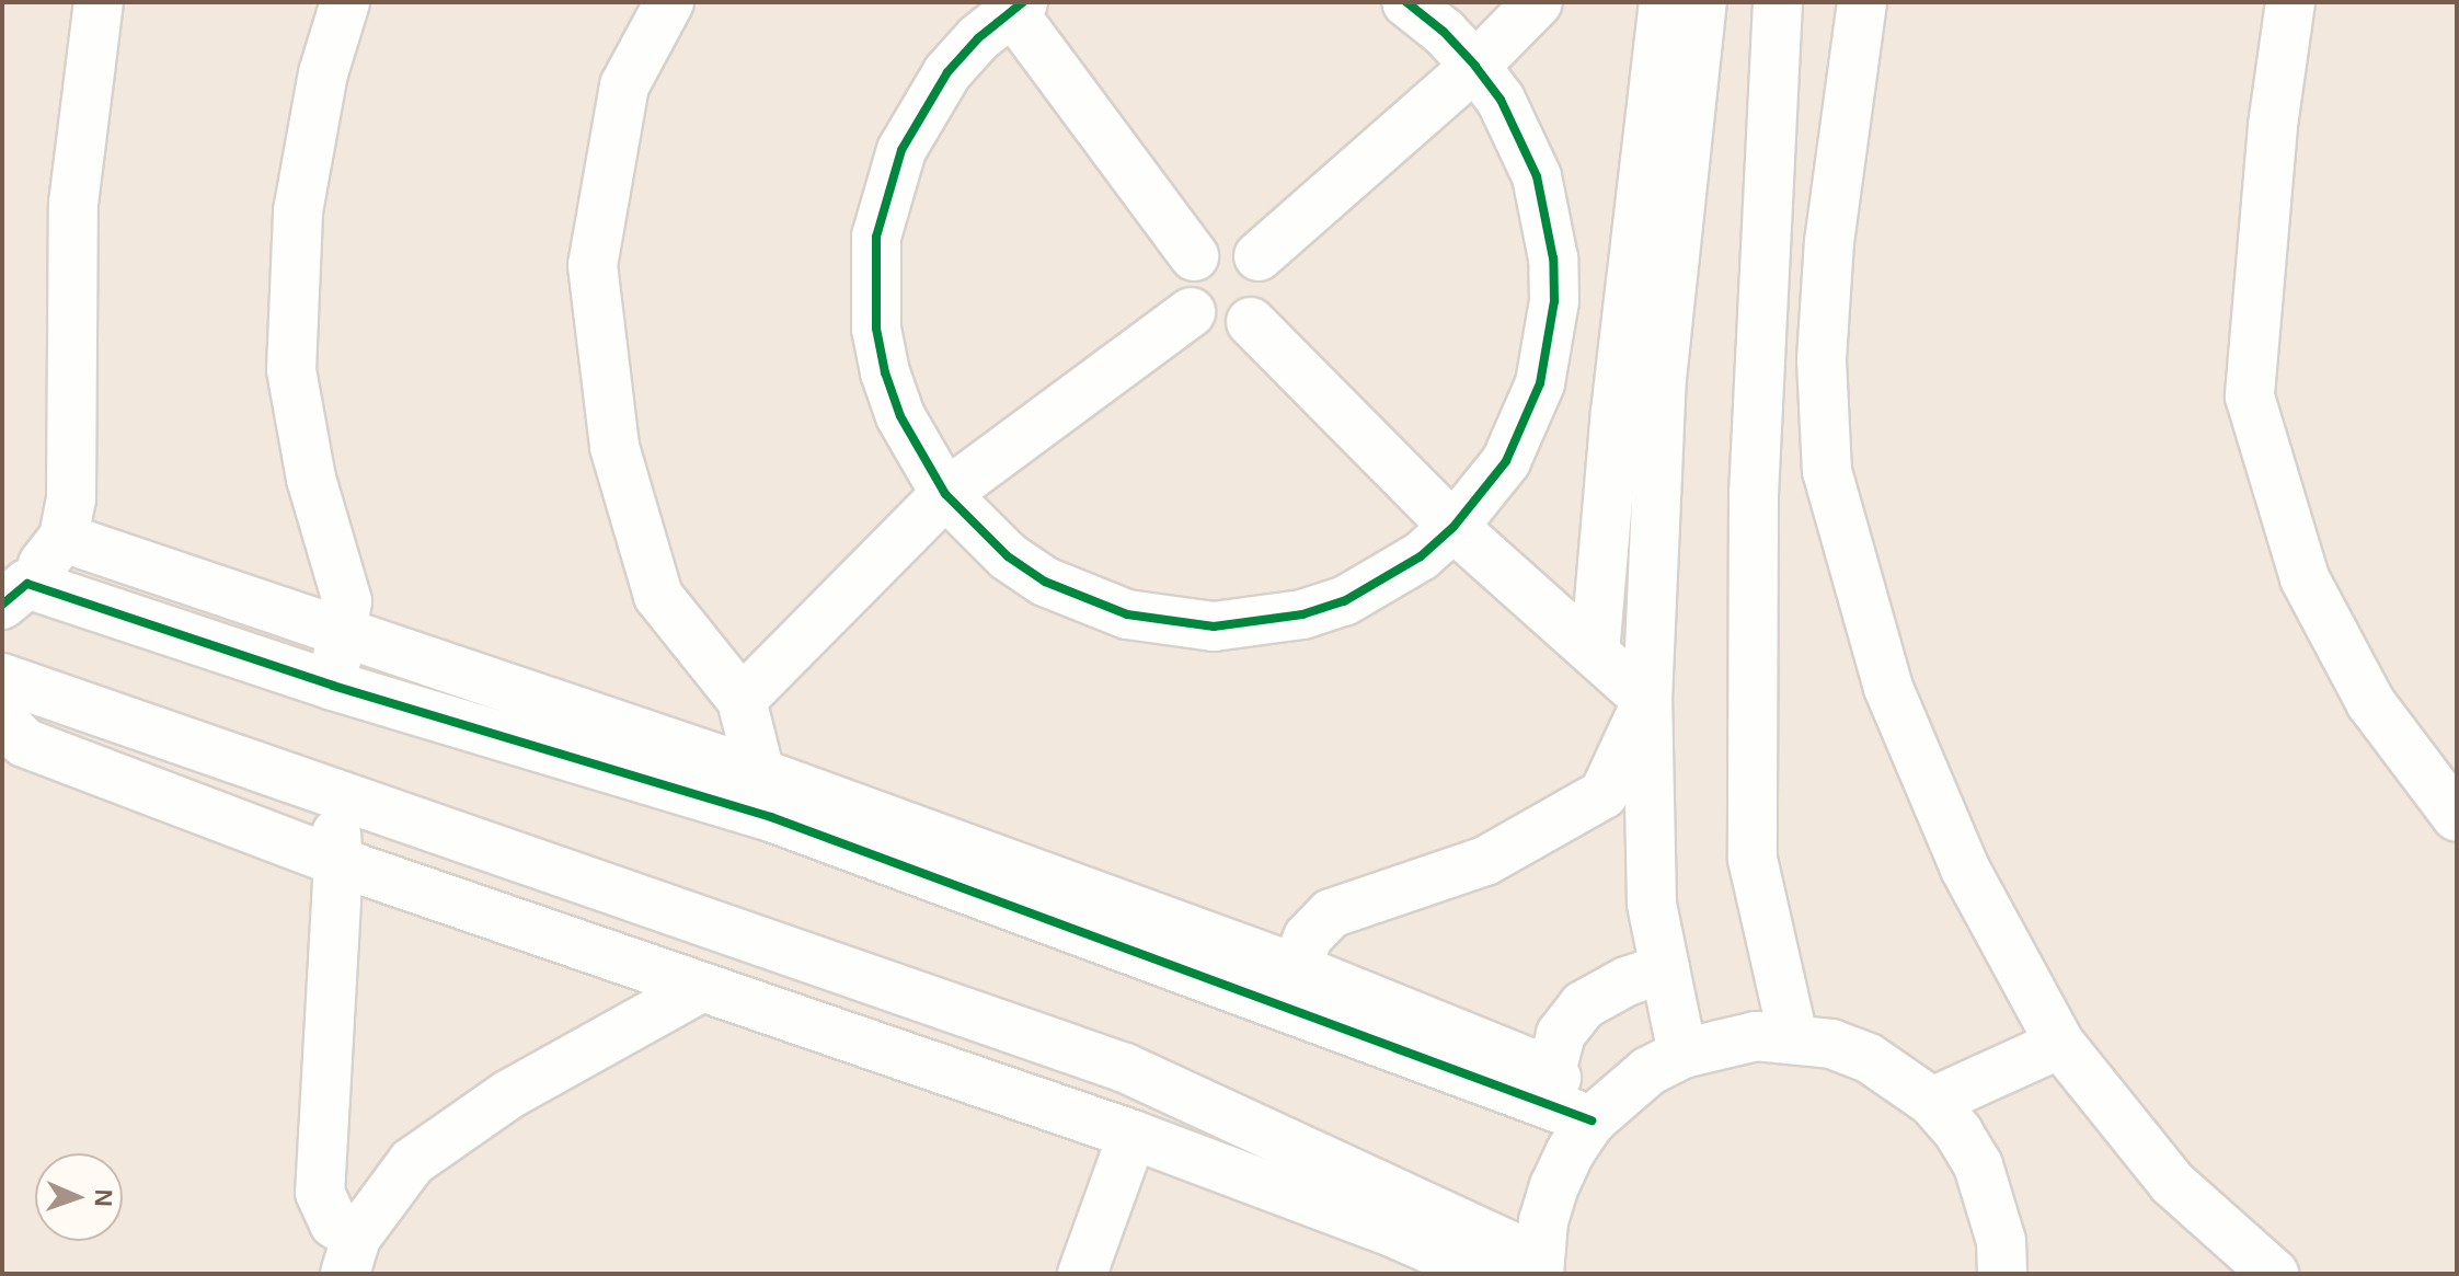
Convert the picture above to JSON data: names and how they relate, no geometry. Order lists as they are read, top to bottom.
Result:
{
  "north": "right"
}
